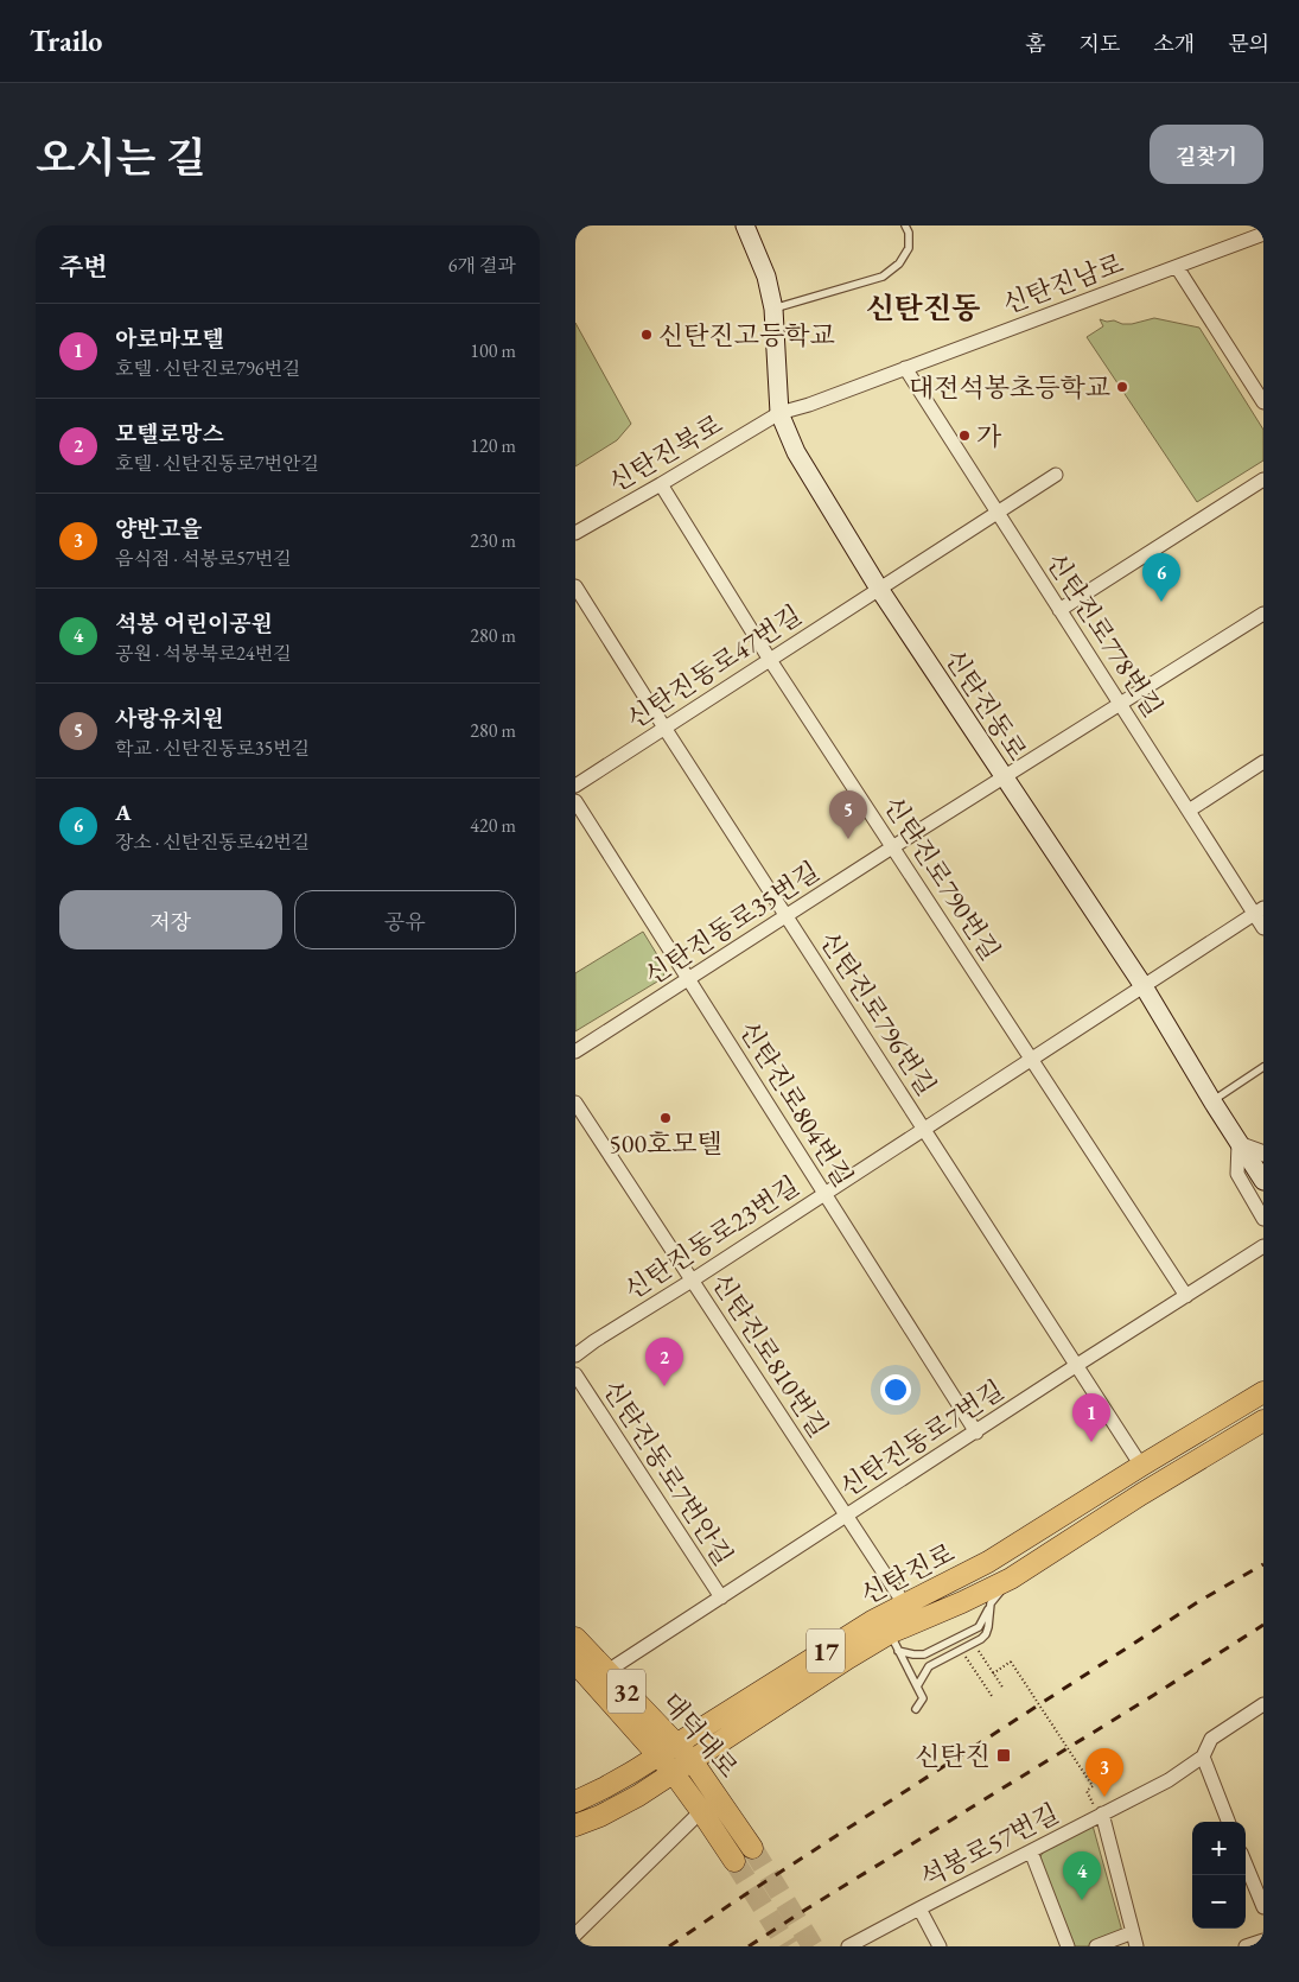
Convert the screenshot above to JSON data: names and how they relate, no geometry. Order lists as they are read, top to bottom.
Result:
{
  "streets": {
    "main road": [
      "신탄진동로",
      "신탄진로",
      "17",
      "32",
      "대덕대로"
    ],
    "street": [
      "신탄진남로",
      "신탄진북로",
      "신탄진로778번길",
      "신탄진동로47번길",
      "신탄진로790번길",
      "신탄진동로35번길",
      "신탄진로796번길",
      "신탄진로804번길",
      "신탄진동로23번길",
      "신탄진로810번길",
      "신탄진동로7번길",
      "신탄진동로7번안길",
      "석봉로57번길"
    ]
  },
  "crossings": [
    ["신탄진남로", "신탄진북로"],
    ["신탄진남로", "신탄진로778번길"],
    ["신탄진남로", "신탄진동로"],
    ["신탄진북로", "신탄진동로"],
    ["신탄진북로", "신탄진로790번길"],
    ["신탄진로778번길", "신탄진동로47번길"],
    ["신탄진로778번길", "신탄진동로35번길"],
    ["신탄진로778번길", "신탄진동로23번길"],
    ["신탄진동로47번길", "신탄진동로"],
    ["신탄진동로47번길", "신탄진로790번길"],
    ["신탄진동로47번길", "신탄진로796번길"],
    ["신탄진동로", "신탄진동로35번길"],
    ["신탄진동로", "신탄진동로23번길"],
    ["신탄진로790번길", "신탄진동로35번길"],
    ["신탄진로790번길", "신탄진동로23번길"],
    ["신탄진로790번길", "신탄진동로7번길"],
    ["신탄진동로35번길", "신탄진로796번길"],
    ["신탄진동로35번길", "신탄진로804번길"],
    ["신탄진로796번길", "신탄진동로23번길"],
    ["신탄진로796번길", "신탄진동로7번길"],
    ["신탄진로796번길", "신탄진로"],
    ["신탄진로804번길", "신탄진동로23번길"],
    ["신탄진로804번길", "신탄진동로7번길"],
    ["신탄진동로23번길", "신탄진로810번길"],
    ["신탄진로810번길", "신탄진동로7번길"],
    ["신탄진로810번길", "신탄진로"],
    ["신탄진동로7번길", "신탄진동로7번안길"],
    ["신탄진동로7번길", "대덕대로"],
    ["신탄진로", "32"],
    ["신탄진로", "대덕대로"],
    ["32", "대덕대로"]
  ],
  "districts": ["신탄진동"],
  "places": {
    "other": [
      "신탄진고등학교",
      "대전석봉초등학교",
      "가",
      "500호모텔"
    ],
    "transit": ["신탄진"]
  },
  "page": {
    "header": "Trailo",
    "nav": [
      "홈",
      "지도",
      "소개",
      "문의"
    ],
    "title": "오시는 길",
    "buttons": [
      "길찾기",
      ["저장", "공유"]
    ],
    "heading": ["주변", "6개 결과"],
    "list": [
      {
        "mark": "1",
        "name": "아로마모텔",
        "note": "호텔 · 신탄진로796번길",
        "value": "100 m"
      },
      {
        "mark": "2",
        "name": "모텔로망스",
        "note": "호텔 · 신탄진동로7번안길",
        "value": "120 m"
      },
      {
        "mark": "3",
        "name": "양반고을",
        "note": "음식점 · 석봉로57번길",
        "value": "230 m"
      },
      {
        "mark": "4",
        "name": "석봉 어린이공원",
        "note": "공원 · 석봉북로24번길",
        "value": "280 m"
      },
      {
        "mark": "5",
        "name": "사랑유치원",
        "note": "학교 · 신탄진동로35번길",
        "value": "280 m"
      },
      {
        "mark": "6",
        "name": "A",
        "note": "장소 · 신탄진동로42번길",
        "value": "420 m"
      }
    ],
    "pins": [
      "6",
      "5",
      "2",
      "1",
      "3",
      "4"
    ],
    "map_buttons": ["+", "−"]
  }
}
